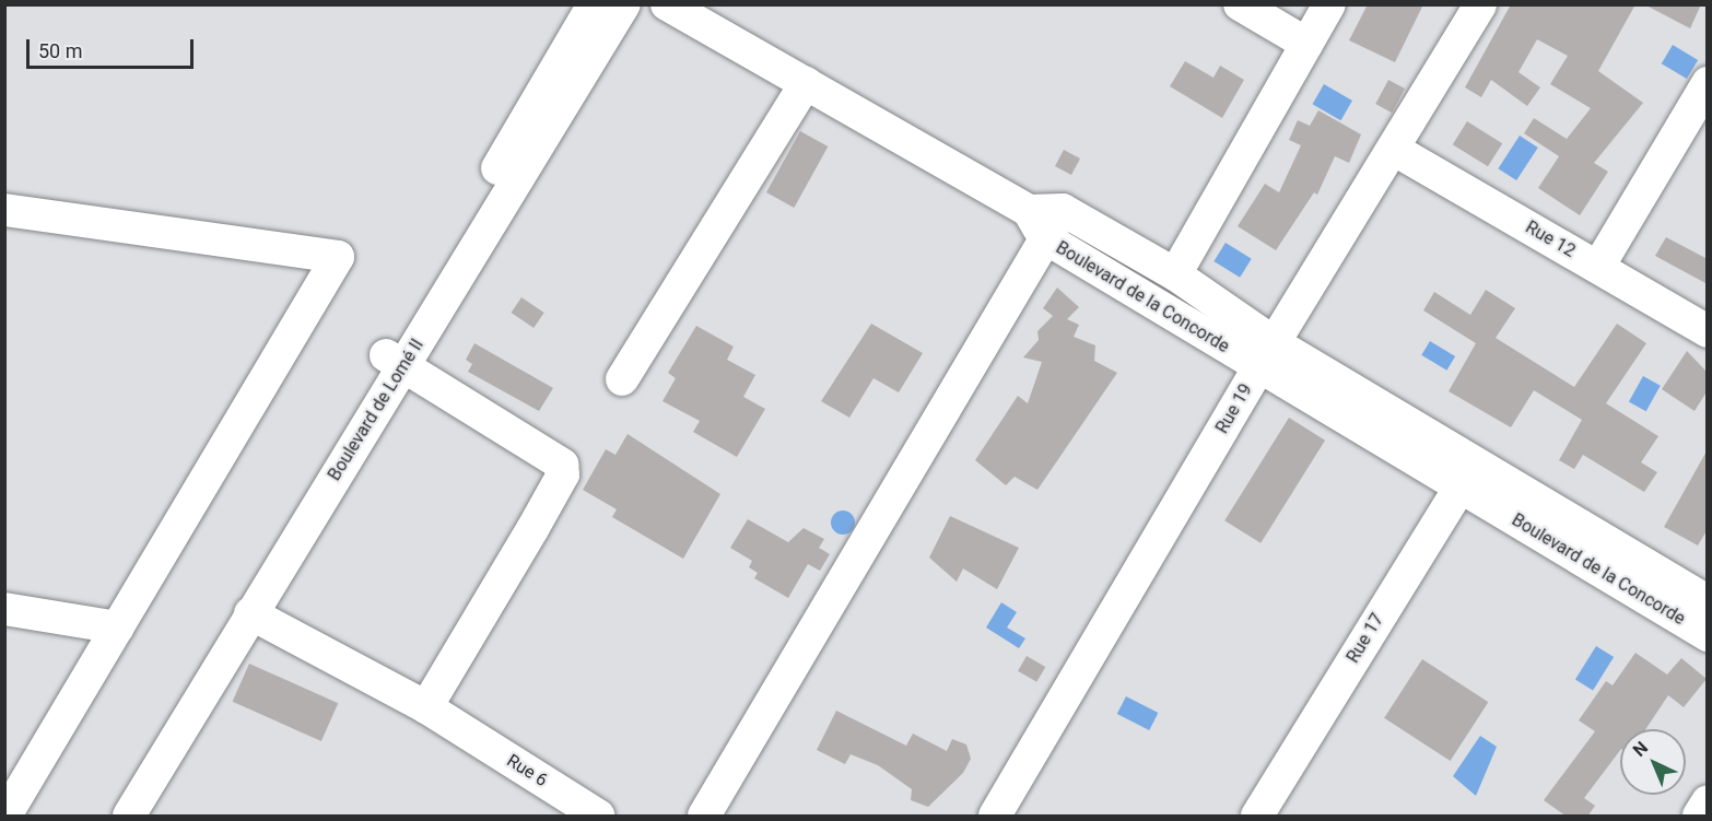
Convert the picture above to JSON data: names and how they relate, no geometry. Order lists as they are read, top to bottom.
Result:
{
  "streets": {
    "street": [
      "Rue 12",
      "Boulevard de la Concorde",
      "Rue 19",
      "Boulevard de Lomé II",
      "Rue 17",
      "Rue 6"
    ]
  },
  "crossings": [
    ["Rue 12", "Rue 19"],
    ["Boulevard de la Concorde", "Rue 19"],
    ["Boulevard de la Concorde", "Rue 17"],
    ["Boulevard de Lomé II", "Rue 6"]
  ],
  "scale_bar": "50 m",
  "north": "top left"
}
